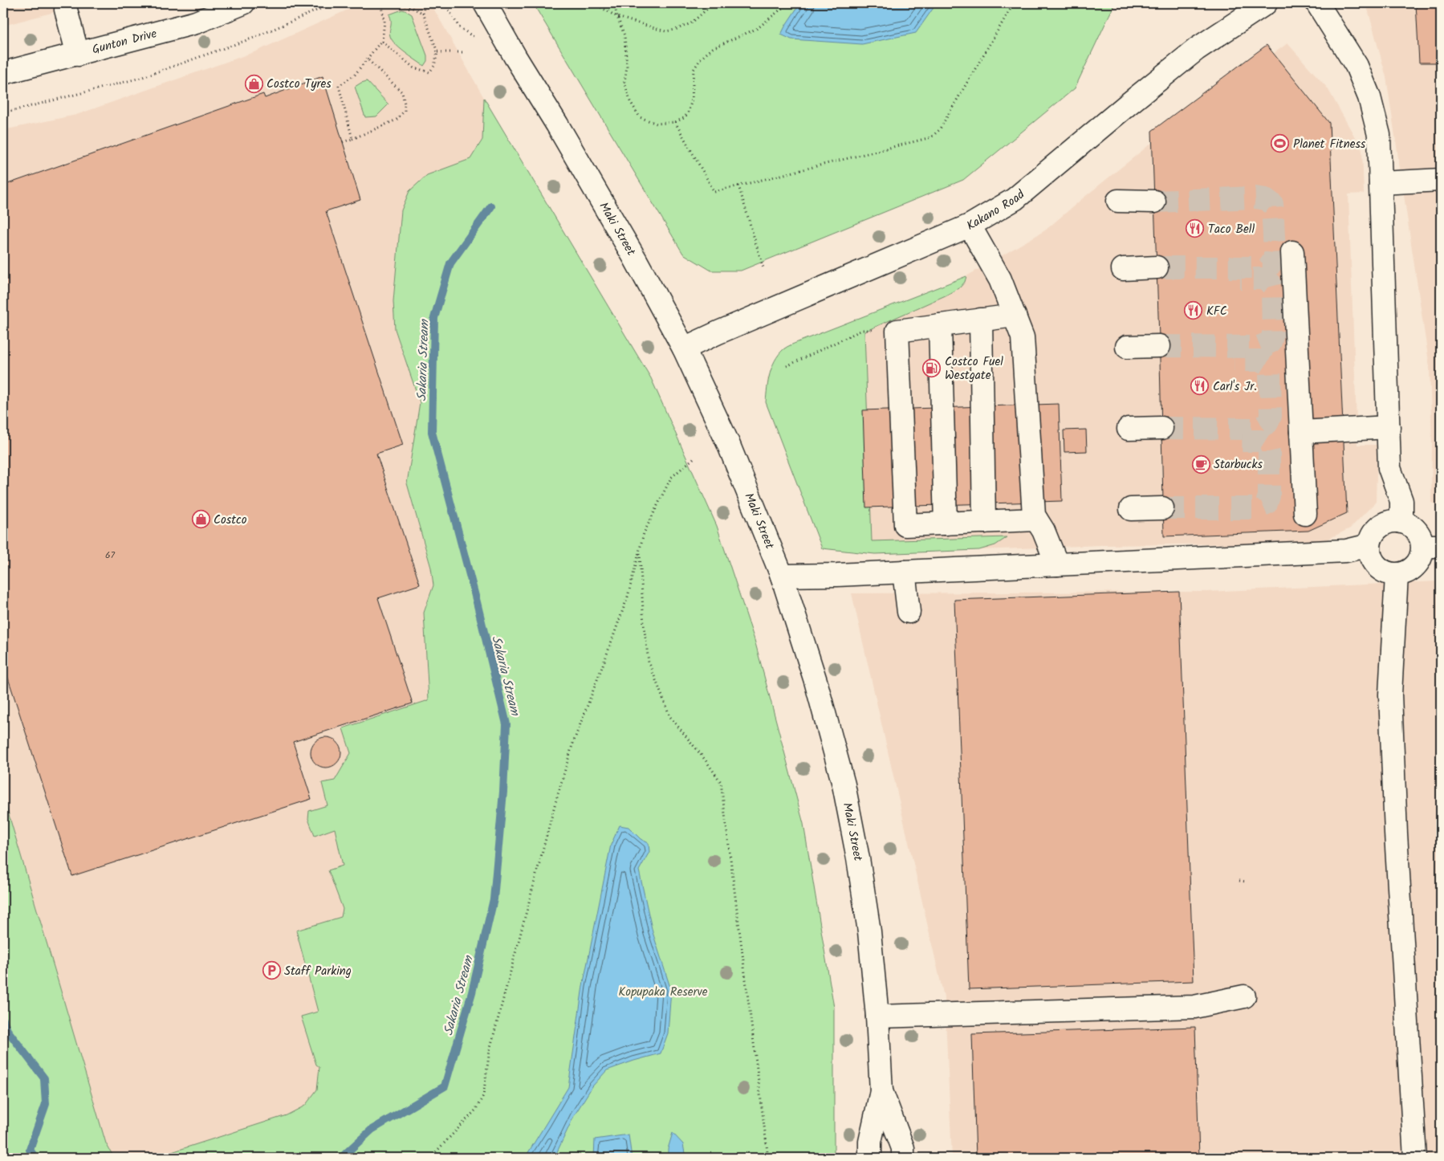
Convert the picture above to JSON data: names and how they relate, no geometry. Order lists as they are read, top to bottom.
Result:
{
  "streets": {
    "street": ["Gunton Drive", "Kakano Road", "Maki Street"]
  },
  "crossings": [
    ["Kakano Road", "Maki Street"]
  ],
  "water": ["Sakaria Stream"],
  "parks": ["Kopupaka Reserve"],
  "places": {
    "shop": ["Costco Tyres", "Costco"],
    "sports": ["Planet Fitness"],
    "restaurant": ["Taco Bell", "KFC", "Carl's Jr."],
    "fuel station": ["Costco Fuel Westgate"],
    "cafe": ["Starbucks"],
    "parking": ["Staff Parking"]
  },
  "house_numbers": ["67"]
}
